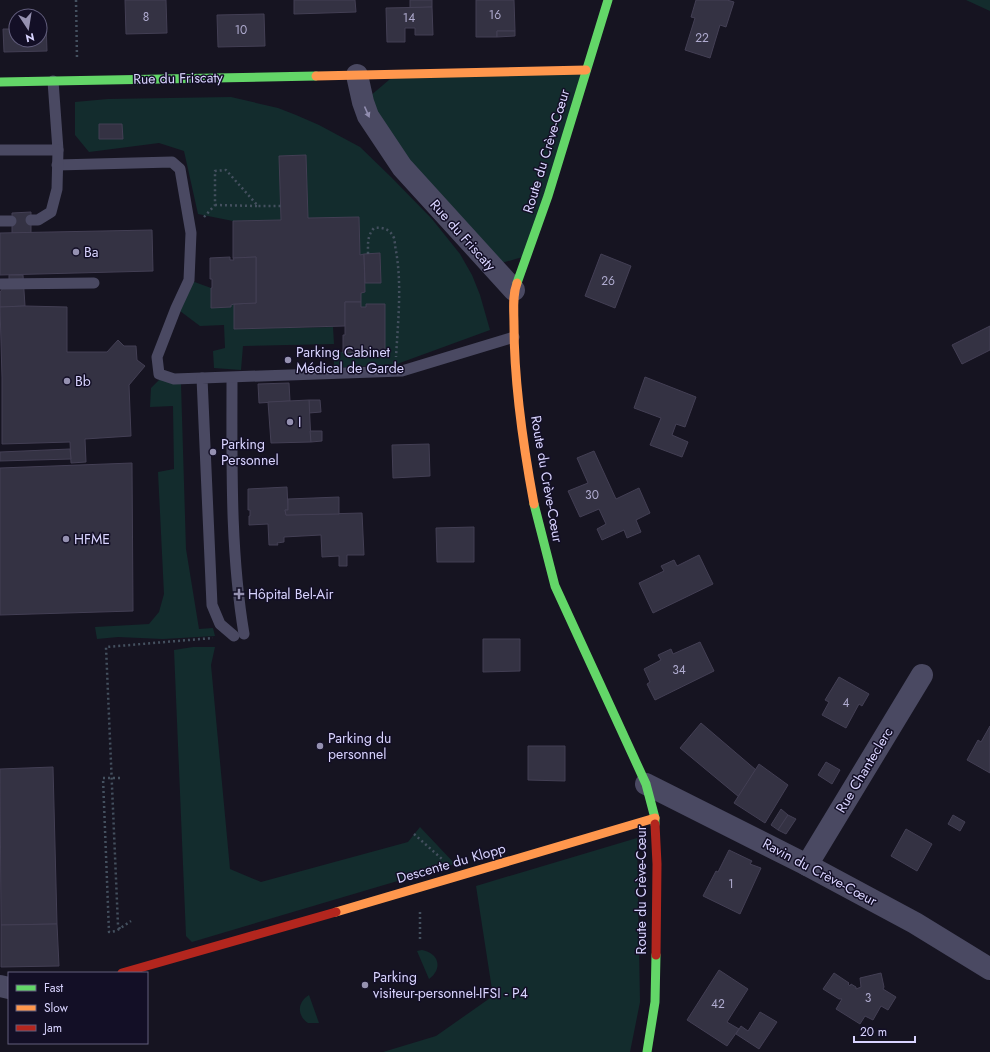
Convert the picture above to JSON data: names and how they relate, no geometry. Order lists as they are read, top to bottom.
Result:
{
  "streets": {
    "street": [
      "Rue du Friscaty",
      "Route du Crève-Cœur",
      "Rue Chanteclerc",
      "Descente du Klopp",
      "Ravin du Crève-Cœur"
    ]
  },
  "crossings": [
    ["Rue du Friscaty", "Route du Crève-Cœur"],
    ["Route du Crève-Cœur", "Descente du Klopp"],
    ["Route du Crève-Cœur", "Ravin du Crève-Cœur"],
    ["Rue Chanteclerc", "Ravin du Crève-Cœur"]
  ],
  "places": {
    "other": [
      "Ba",
      "Parking Cabinet Médical de Garde",
      "Bb",
      "I",
      "Parking Personnel",
      "HFME",
      "Parking du personnel",
      "Parking visiteur-personnel-IFSI - P4"
    ],
    "health": ["Hôpital Bel-Air"]
  },
  "house_numbers": [
    "16",
    "8",
    "14",
    "10",
    "22",
    "26",
    "30",
    "34",
    "4",
    "1",
    "3",
    "42"
  ],
  "legend": ["Fast", "Slow", "Jam"],
  "scale_bar": "20 m",
  "north": "bottom"
}
